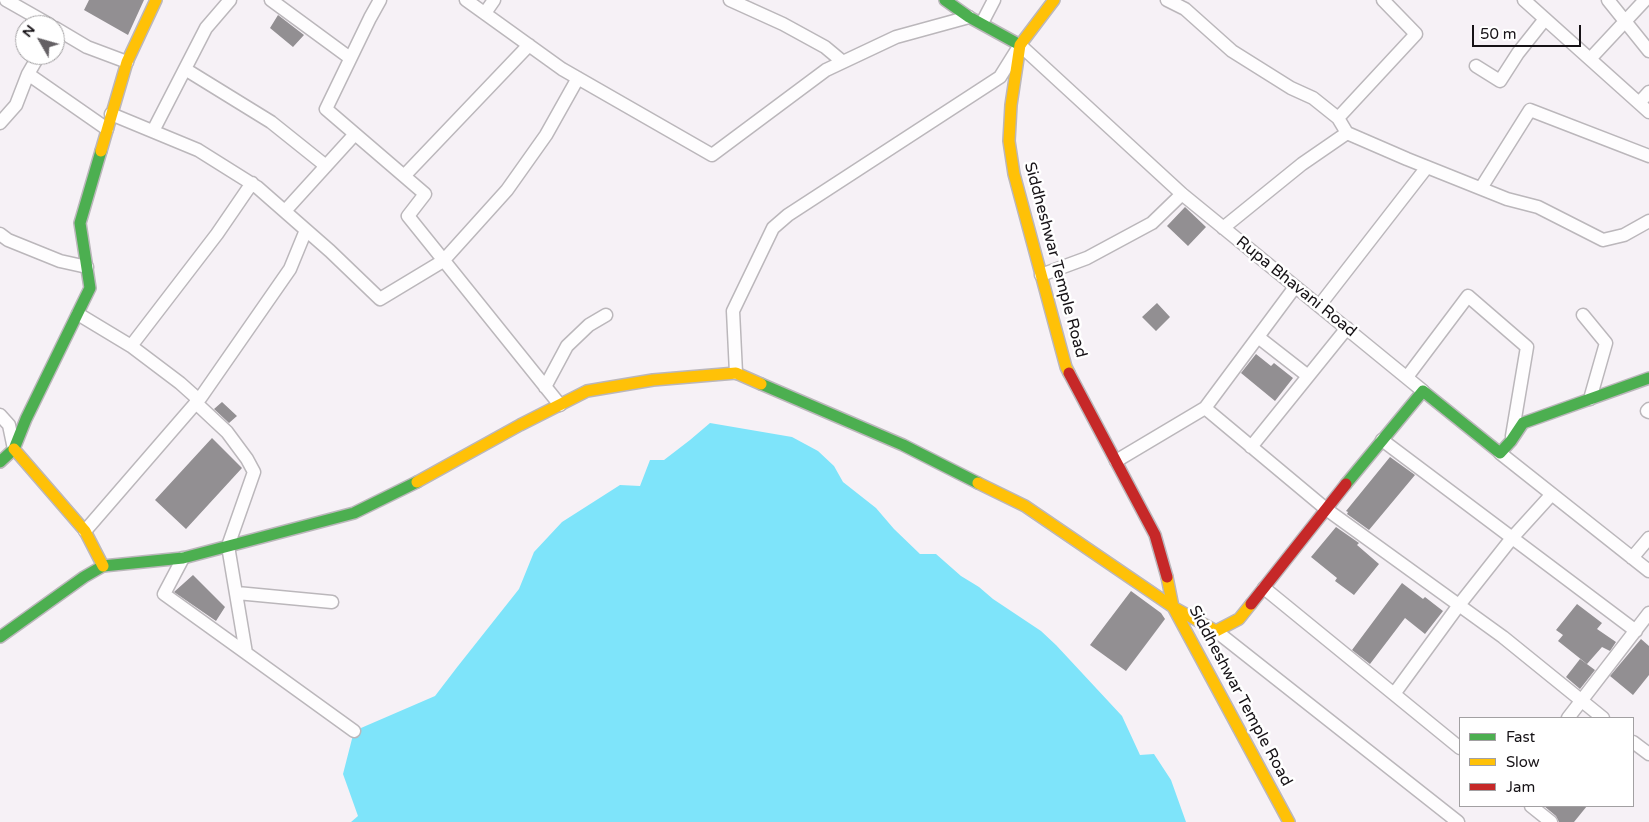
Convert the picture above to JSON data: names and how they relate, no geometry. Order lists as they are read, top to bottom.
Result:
{
  "streets": {
    "main road": ["Siddheshwar Temple Road", "Rupa Bhavani Road"]
  },
  "crossings": [
    ["Siddheshwar Temple Road", "Rupa Bhavani Road"]
  ],
  "legend": ["Fast", "Slow", "Jam"],
  "scale_bar": "50 m",
  "north": "top left"
}
